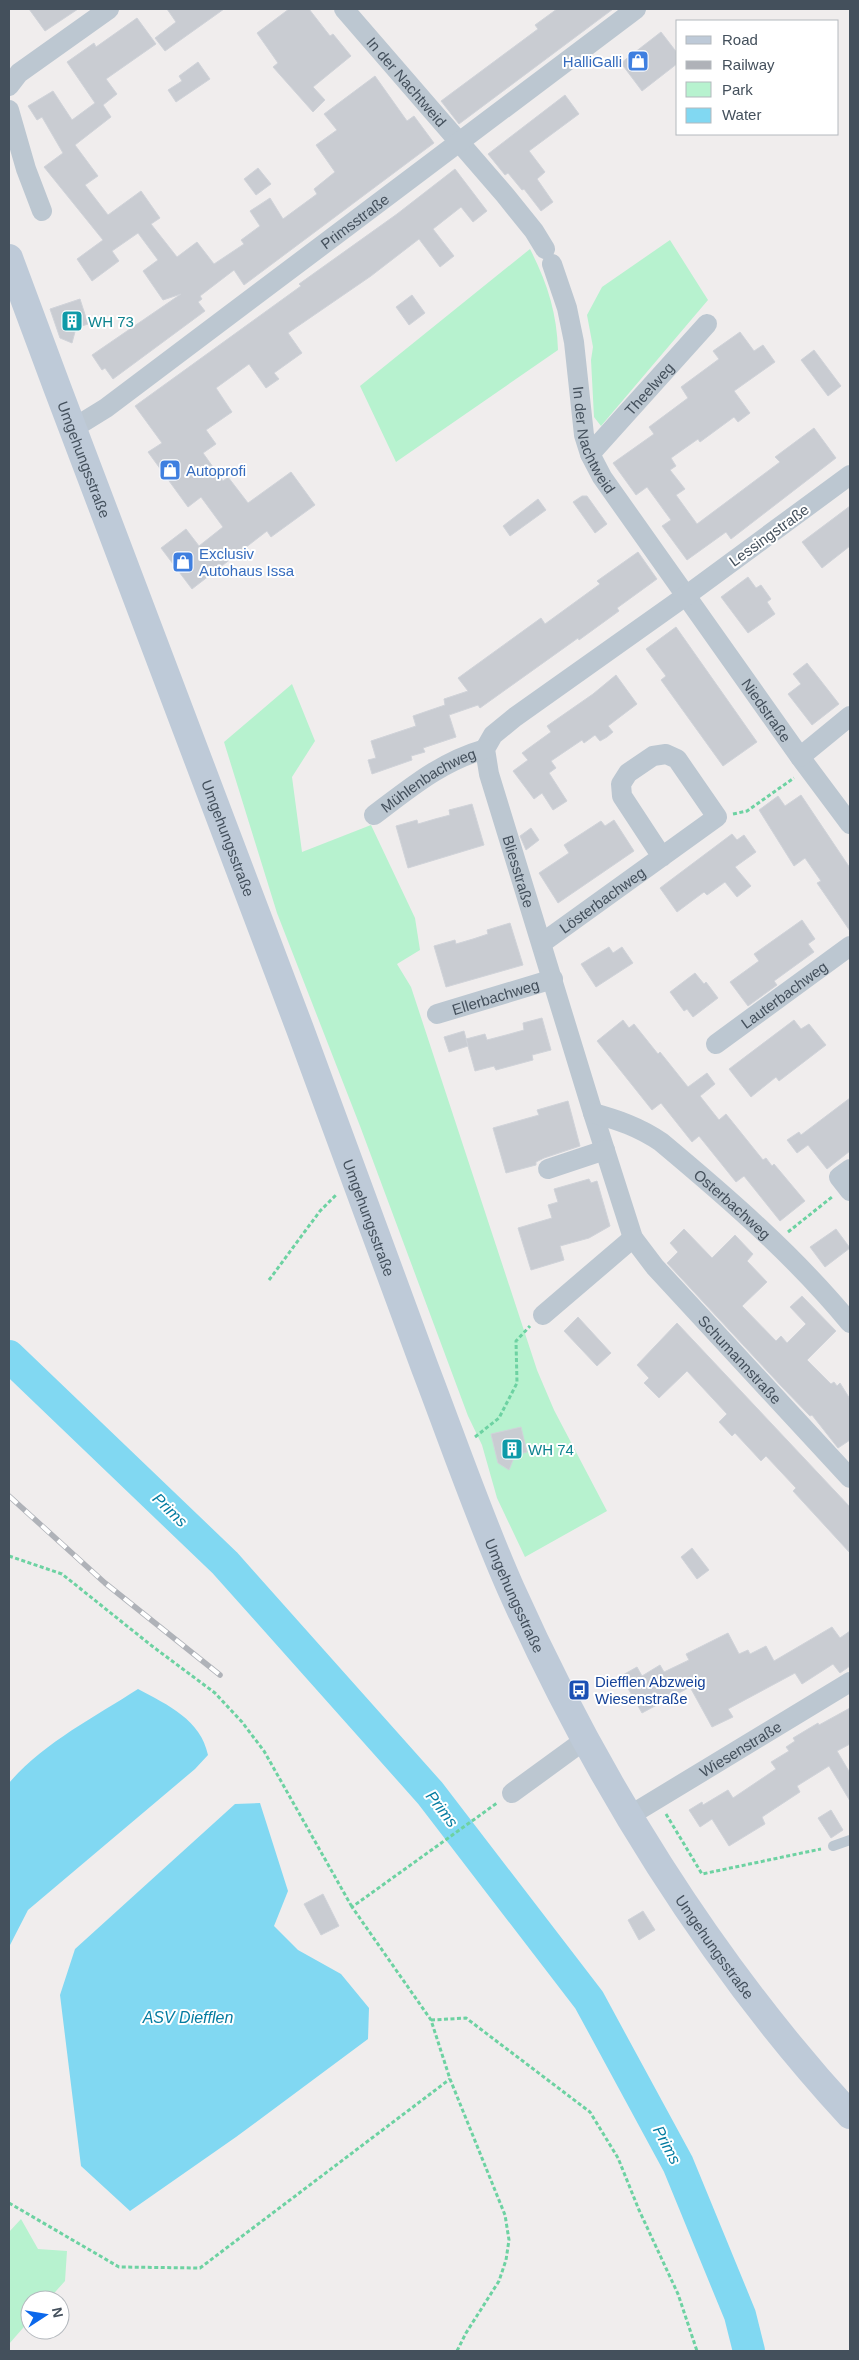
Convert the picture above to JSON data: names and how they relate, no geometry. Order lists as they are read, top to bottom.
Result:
{
  "streets": {
    "main road": ["Umgehungsstraße"],
    "street": [
      "In der Nachtweid",
      "Primsstraße",
      "Theelweg",
      "Lessingstraße",
      "Niedstraße",
      "Mühlenbachweg",
      "Bliesstraße",
      "Lösterbachweg",
      "Lauterbachweg",
      "Ellerbachweg",
      "Osterbachweg",
      "Schumannstraße",
      "Wiesenstraße"
    ]
  },
  "crossings": [
    ["In der Nachtweid", "Primsstraße"],
    ["In der Nachtweid", "Theelweg"],
    ["In der Nachtweid", "Lessingstraße"],
    ["In der Nachtweid", "Niedstraße"],
    ["Primsstraße", "Umgehungsstraße"],
    ["Umgehungsstraße", "Wiesenstraße"],
    ["Lessingstraße", "Niedstraße"],
    ["Mühlenbachweg", "Bliesstraße"],
    ["Bliesstraße", "Lösterbachweg"],
    ["Bliesstraße", "Ellerbachweg"],
    ["Bliesstraße", "Osterbachweg"],
    ["Bliesstraße", "Schumannstraße"]
  ],
  "water": ["Prims", "ASV Diefflen"],
  "places": {
    "shop": ["HalliGalli", "Autoprofi", "Exclusiv Autohaus Issa"],
    "building": ["WH 73", "WH 74"],
    "bus stop": ["Diefflen Abzweig Wiesenstraße"]
  },
  "legend": [
    "Road",
    "Railway",
    "Park",
    "Water"
  ],
  "north": "right"
}
